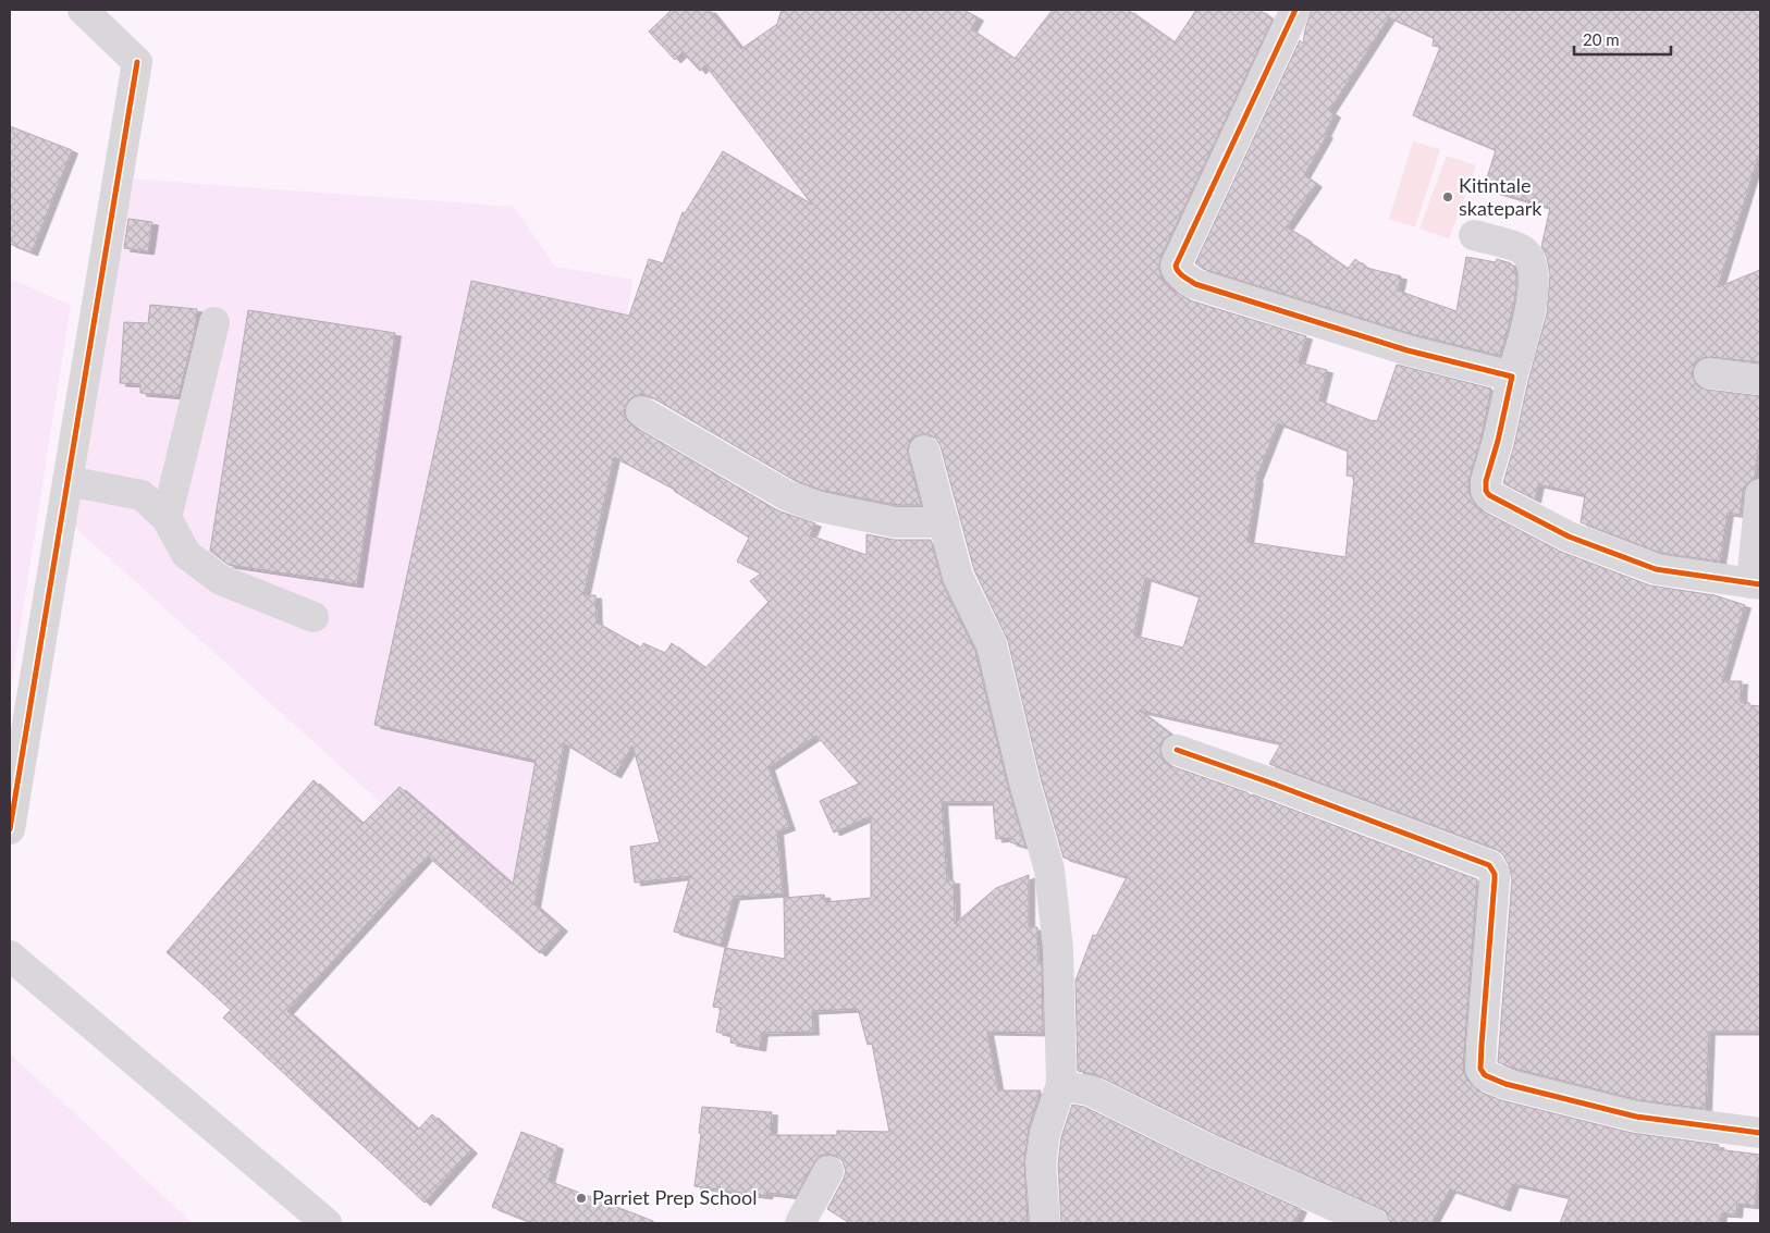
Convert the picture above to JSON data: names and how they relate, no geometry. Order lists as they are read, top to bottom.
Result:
{
  "places": ["Kitintale skatepark", "Parriet Prep School"],
  "scale_bar": "20 m"
}
